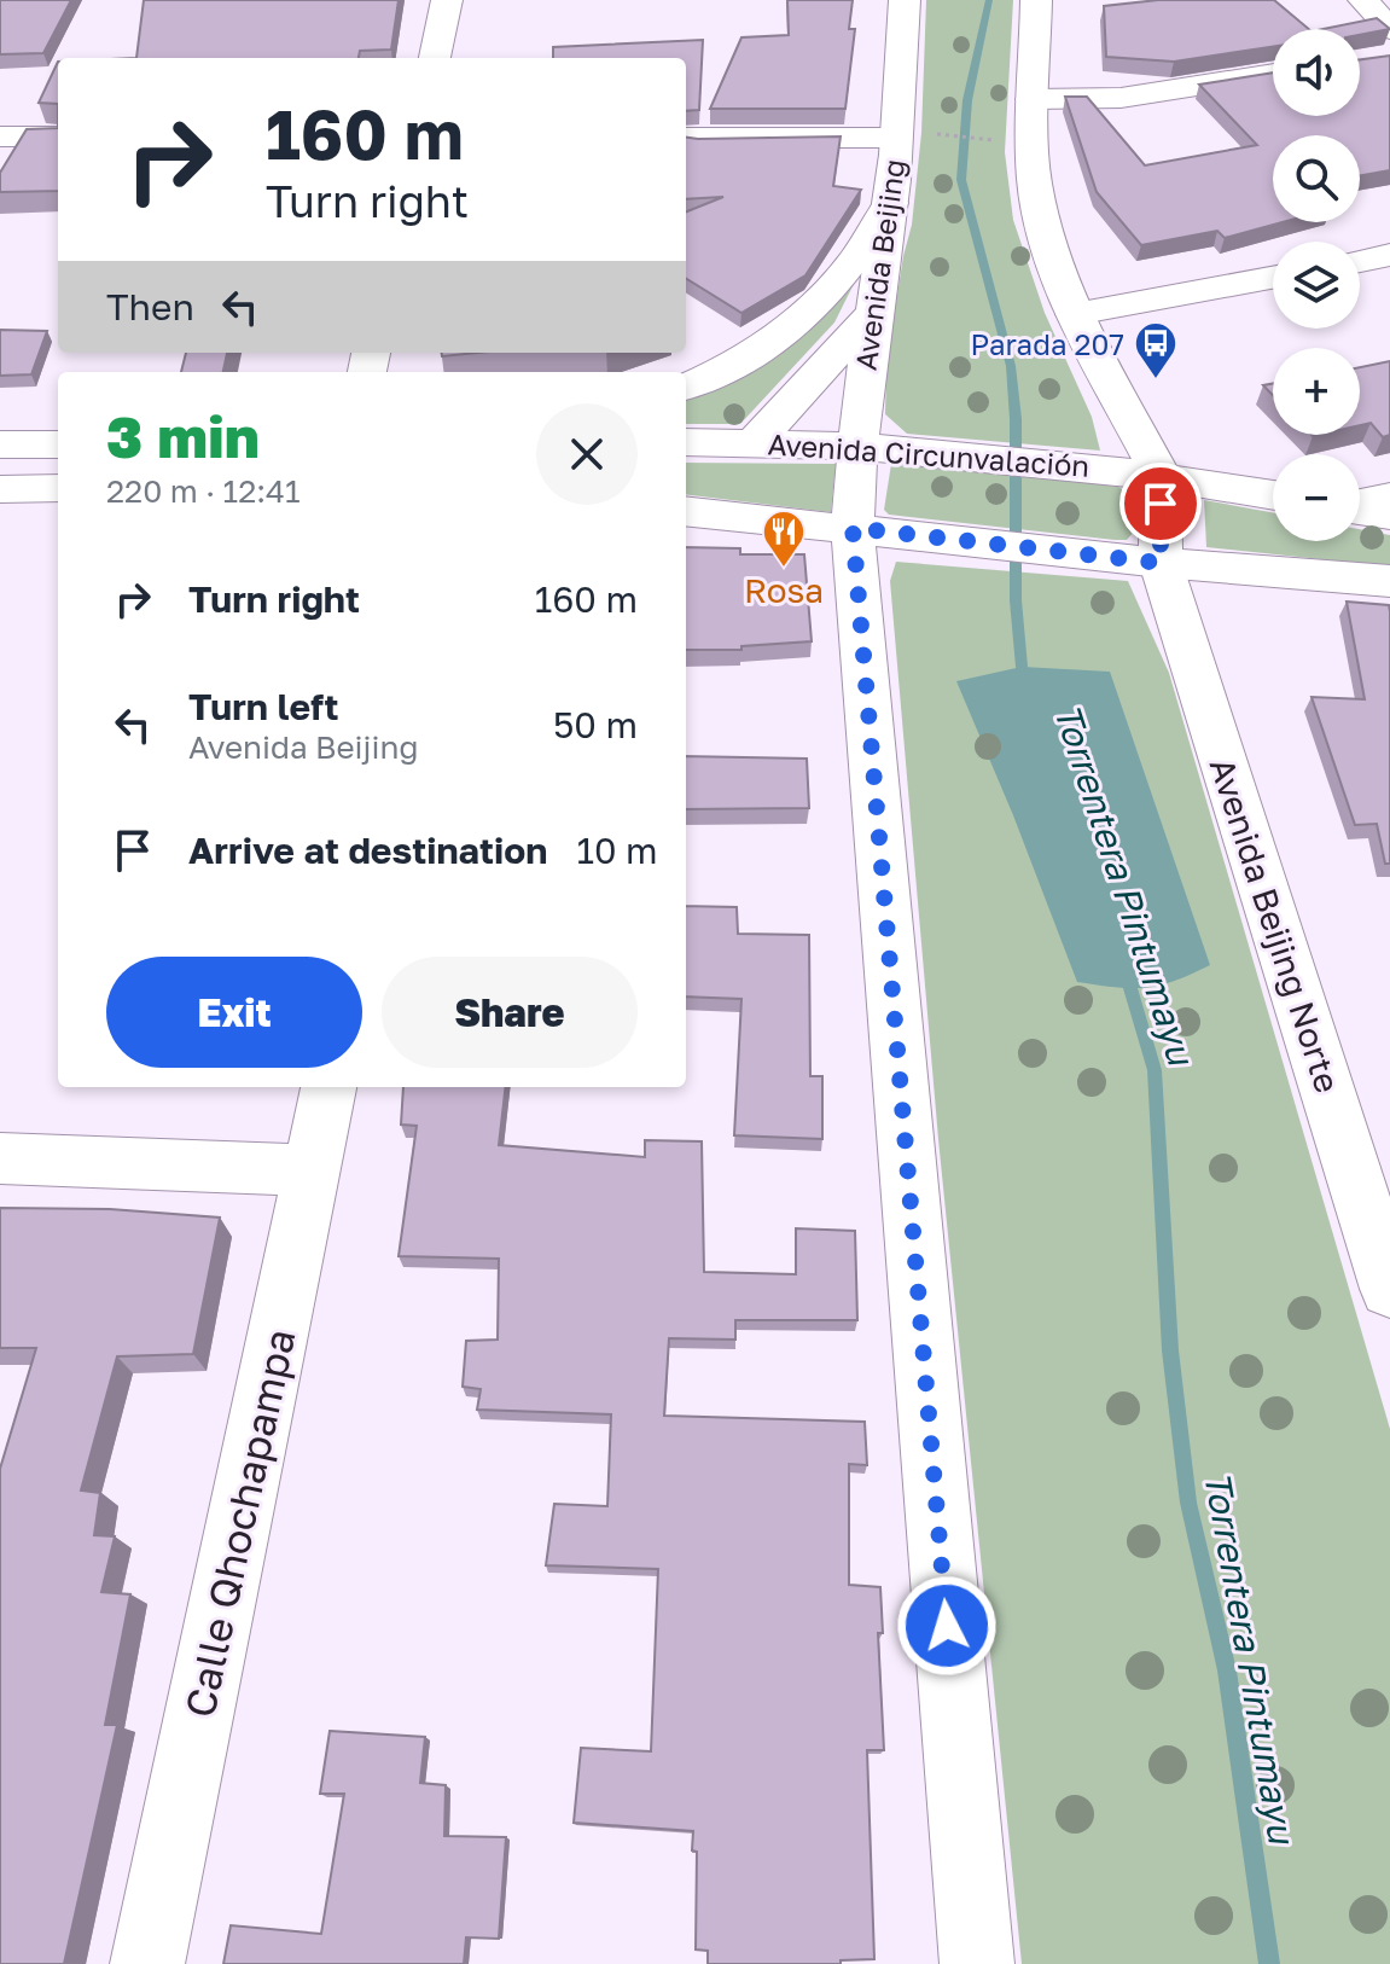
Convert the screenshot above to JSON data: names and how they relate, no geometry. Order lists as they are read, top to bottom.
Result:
{
  "streets": {
    "main road": [
      "Avenida Beijing",
      "Avenida Circunvalación",
      "Avenida Beijing Norte",
      "Calle Qhochapampa"
    ]
  },
  "crossings": [
    ["Avenida Beijing", "Avenida Circunvalación"]
  ],
  "water": ["Torrentera Pintumayu"],
  "places": {
    "bus stop": ["Parada 207"],
    "restaurant": ["Rosa"]
  },
  "page": {
    "map_buttons": ["+", "−"],
    "turn": ["160 m", "Turn right"],
    "then": "Then",
    "heading": ["3 min", "220 m · 12:41"],
    "list": [
      {
        "name": "Turn right",
        "value": "160 m"
      },
      {
        "name": "Turn left",
        "note": "Avenida Beijing",
        "value": "50 m"
      },
      {
        "name": "Arrive at destination",
        "value": "10 m"
      }
    ],
    "buttons": ["Exit", "Share"]
  }
}
